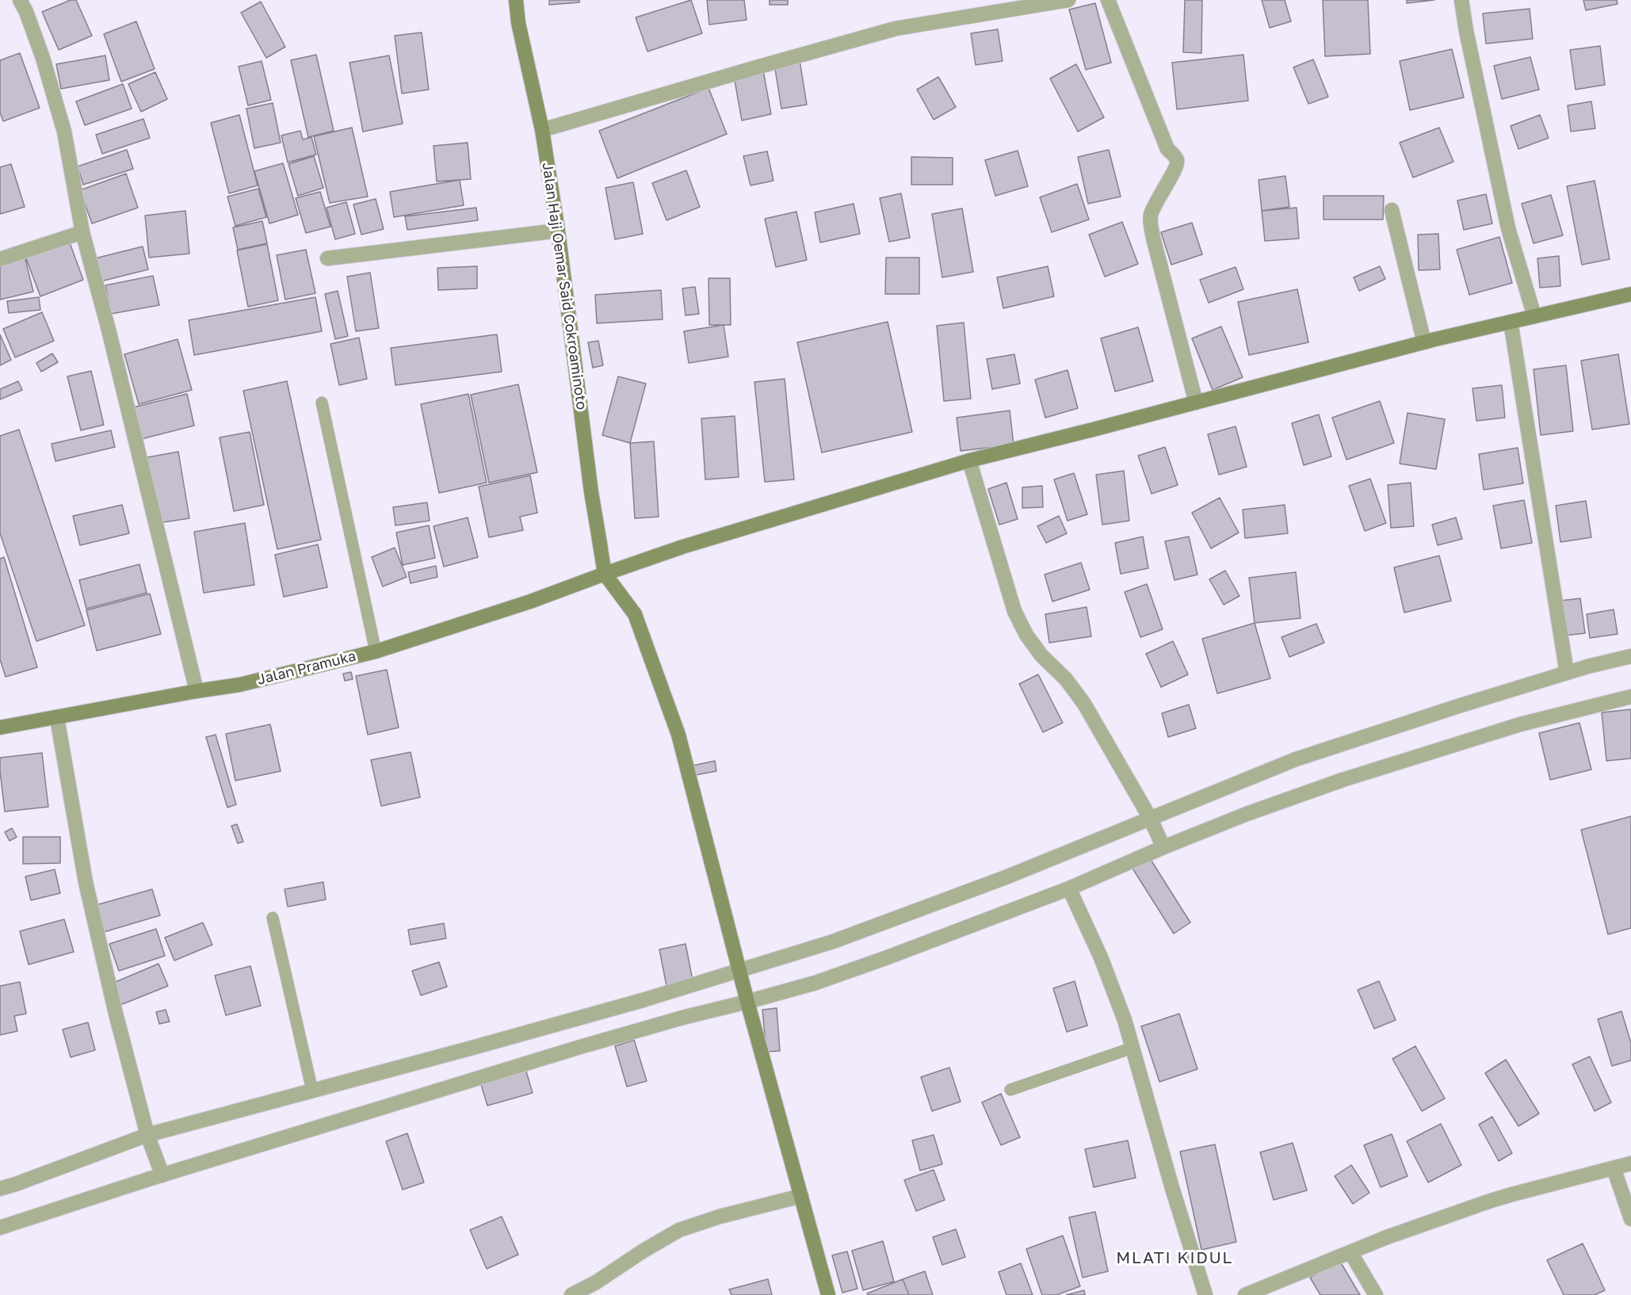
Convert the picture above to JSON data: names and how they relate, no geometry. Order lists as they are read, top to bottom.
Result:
{
  "streets": {
    "street": ["Jalan Haji Oemar Said Cokroaminoto", "Jalan Pramuka"]
  },
  "crossings": [
    ["Jalan Haji Oemar Said Cokroaminoto", "Jalan Pramuka"]
  ],
  "districts": ["MLATI KIDUL"]
}
